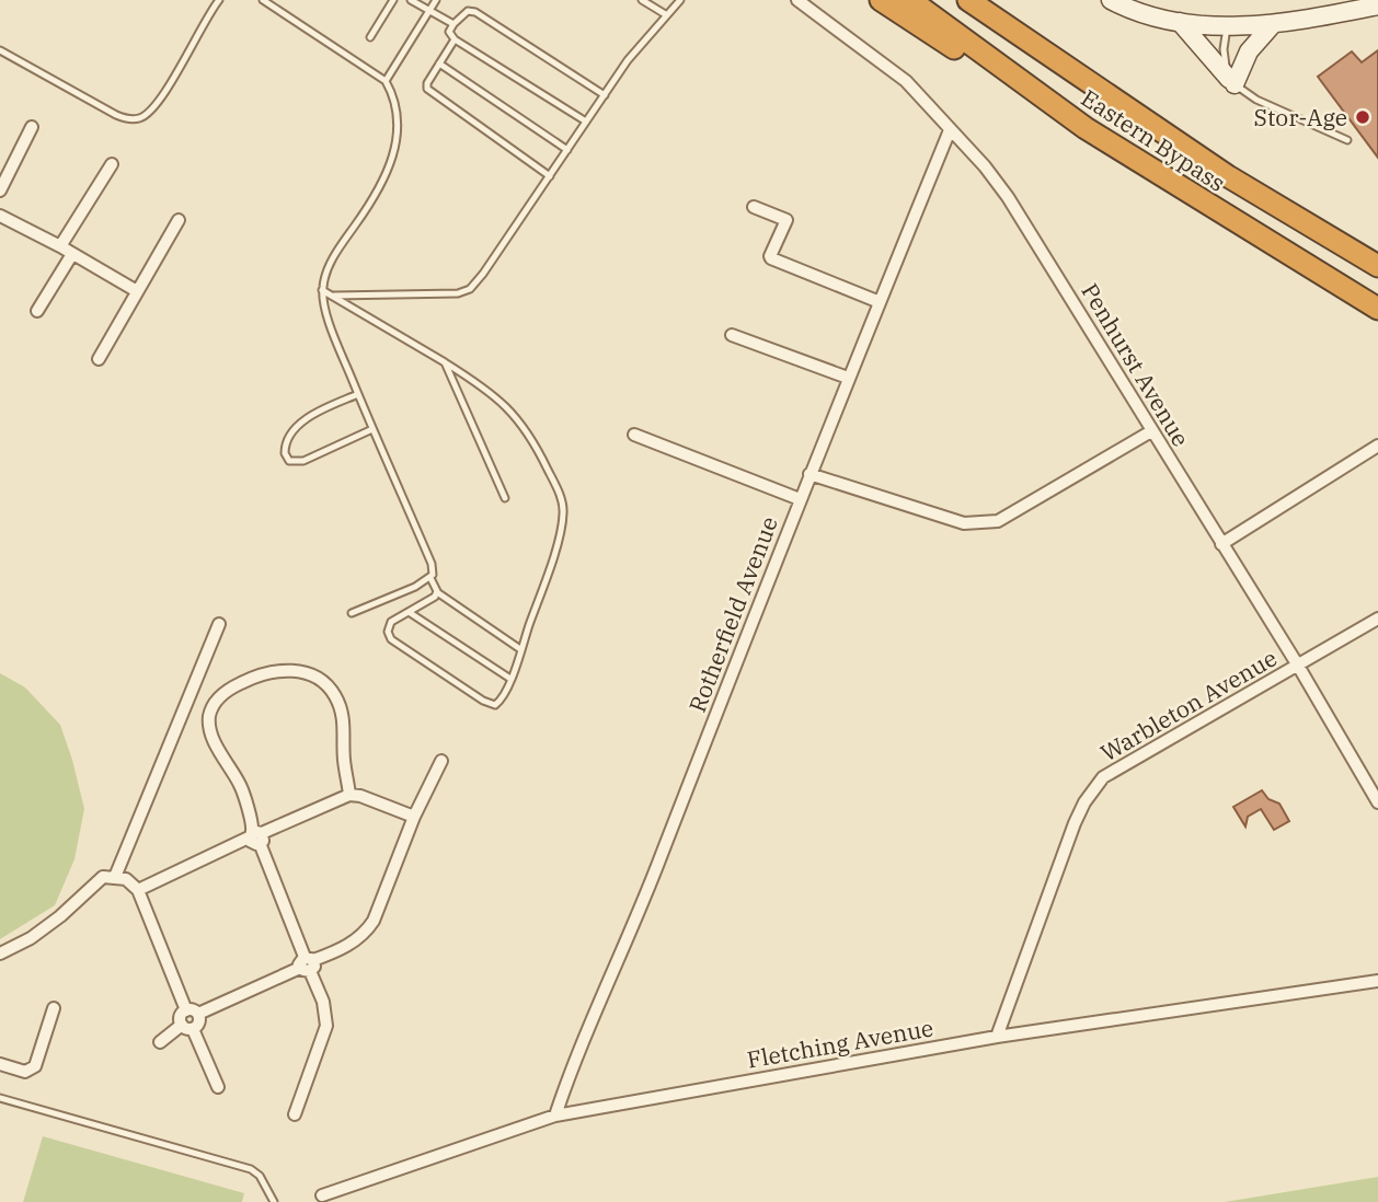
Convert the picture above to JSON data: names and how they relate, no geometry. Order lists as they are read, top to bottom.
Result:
{
  "streets": {
    "highway": ["Eastern Bypass"],
    "street": [
      "Penhurst Avenue",
      "Rotherfield Avenue",
      "Warbleton Avenue",
      "Fletching Avenue"
    ]
  },
  "crossings": [
    ["Penhurst Avenue", "Rotherfield Avenue"],
    ["Penhurst Avenue", "Warbleton Avenue"],
    ["Rotherfield Avenue", "Fletching Avenue"],
    ["Warbleton Avenue", "Fletching Avenue"]
  ],
  "places": ["Stor-Age"]
}
